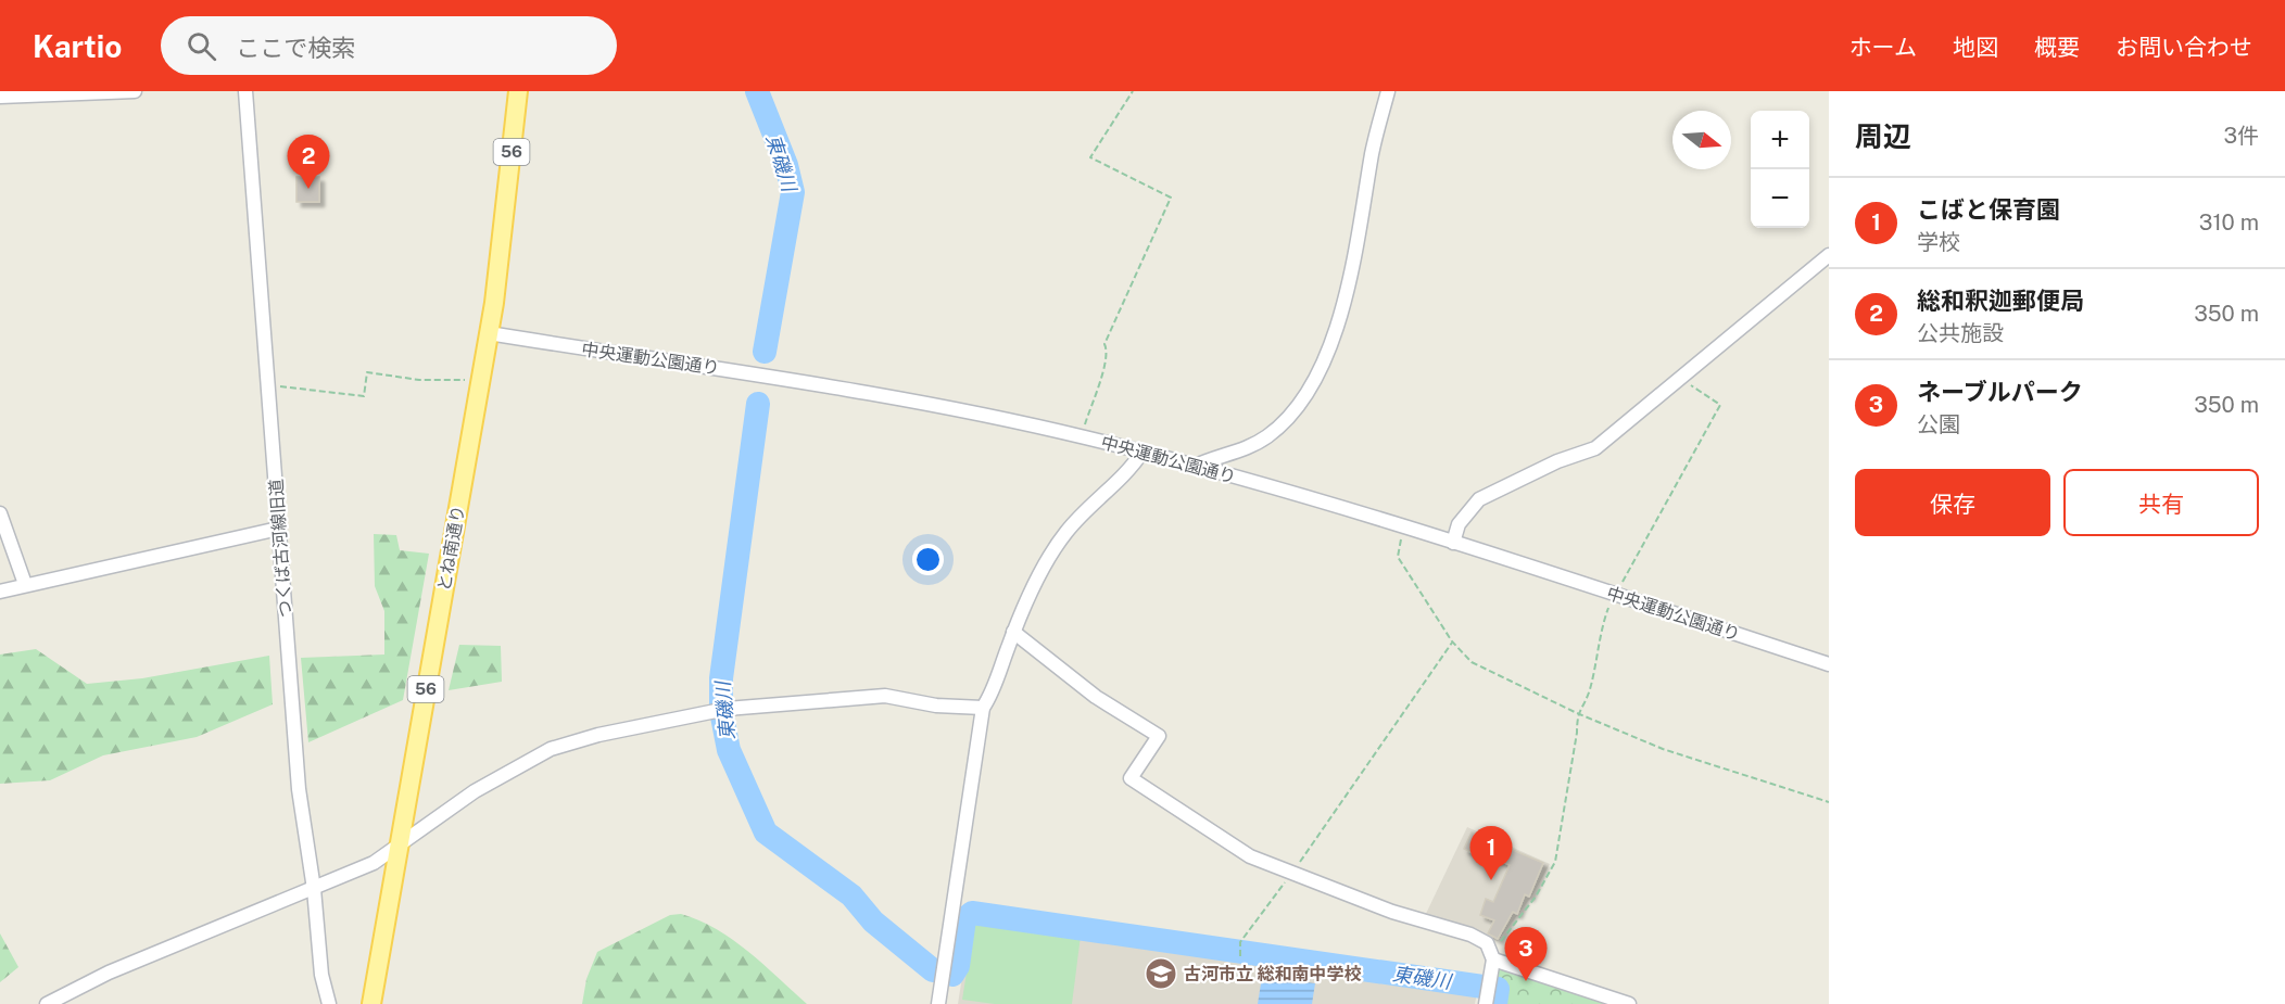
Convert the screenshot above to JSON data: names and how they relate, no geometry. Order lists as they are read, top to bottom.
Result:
{
  "streets": {
    "main road": ["56", "とね南通り"],
    "street": ["中央運動公園通り", "つくば古河線旧道"]
  },
  "crossings": [
    ["中央運動公園通り", "とね南通り"]
  ],
  "water": ["東磯川"],
  "places": {
    "school or university": ["古河市立 総和南中学校"]
  },
  "north": "right",
  "page": {
    "header": "Kartio",
    "search": "ここで検索",
    "nav": [
      "ホーム",
      "地図",
      "概要",
      "お問い合わせ"
    ],
    "heading": ["周辺", "3件"],
    "map_buttons": ["+", "−"],
    "pins": ["2", "1", "3"],
    "list": [
      {
        "mark": "1",
        "name": "こばと保育園",
        "note": "学校",
        "value": "310 m"
      },
      {
        "mark": "2",
        "name": "総和釈迦郵便局",
        "note": "公共施設",
        "value": "350 m"
      },
      {
        "mark": "3",
        "name": "ネーブルパーク",
        "note": "公園",
        "value": "350 m"
      }
    ],
    "buttons": ["保存", "共有"]
  }
}
